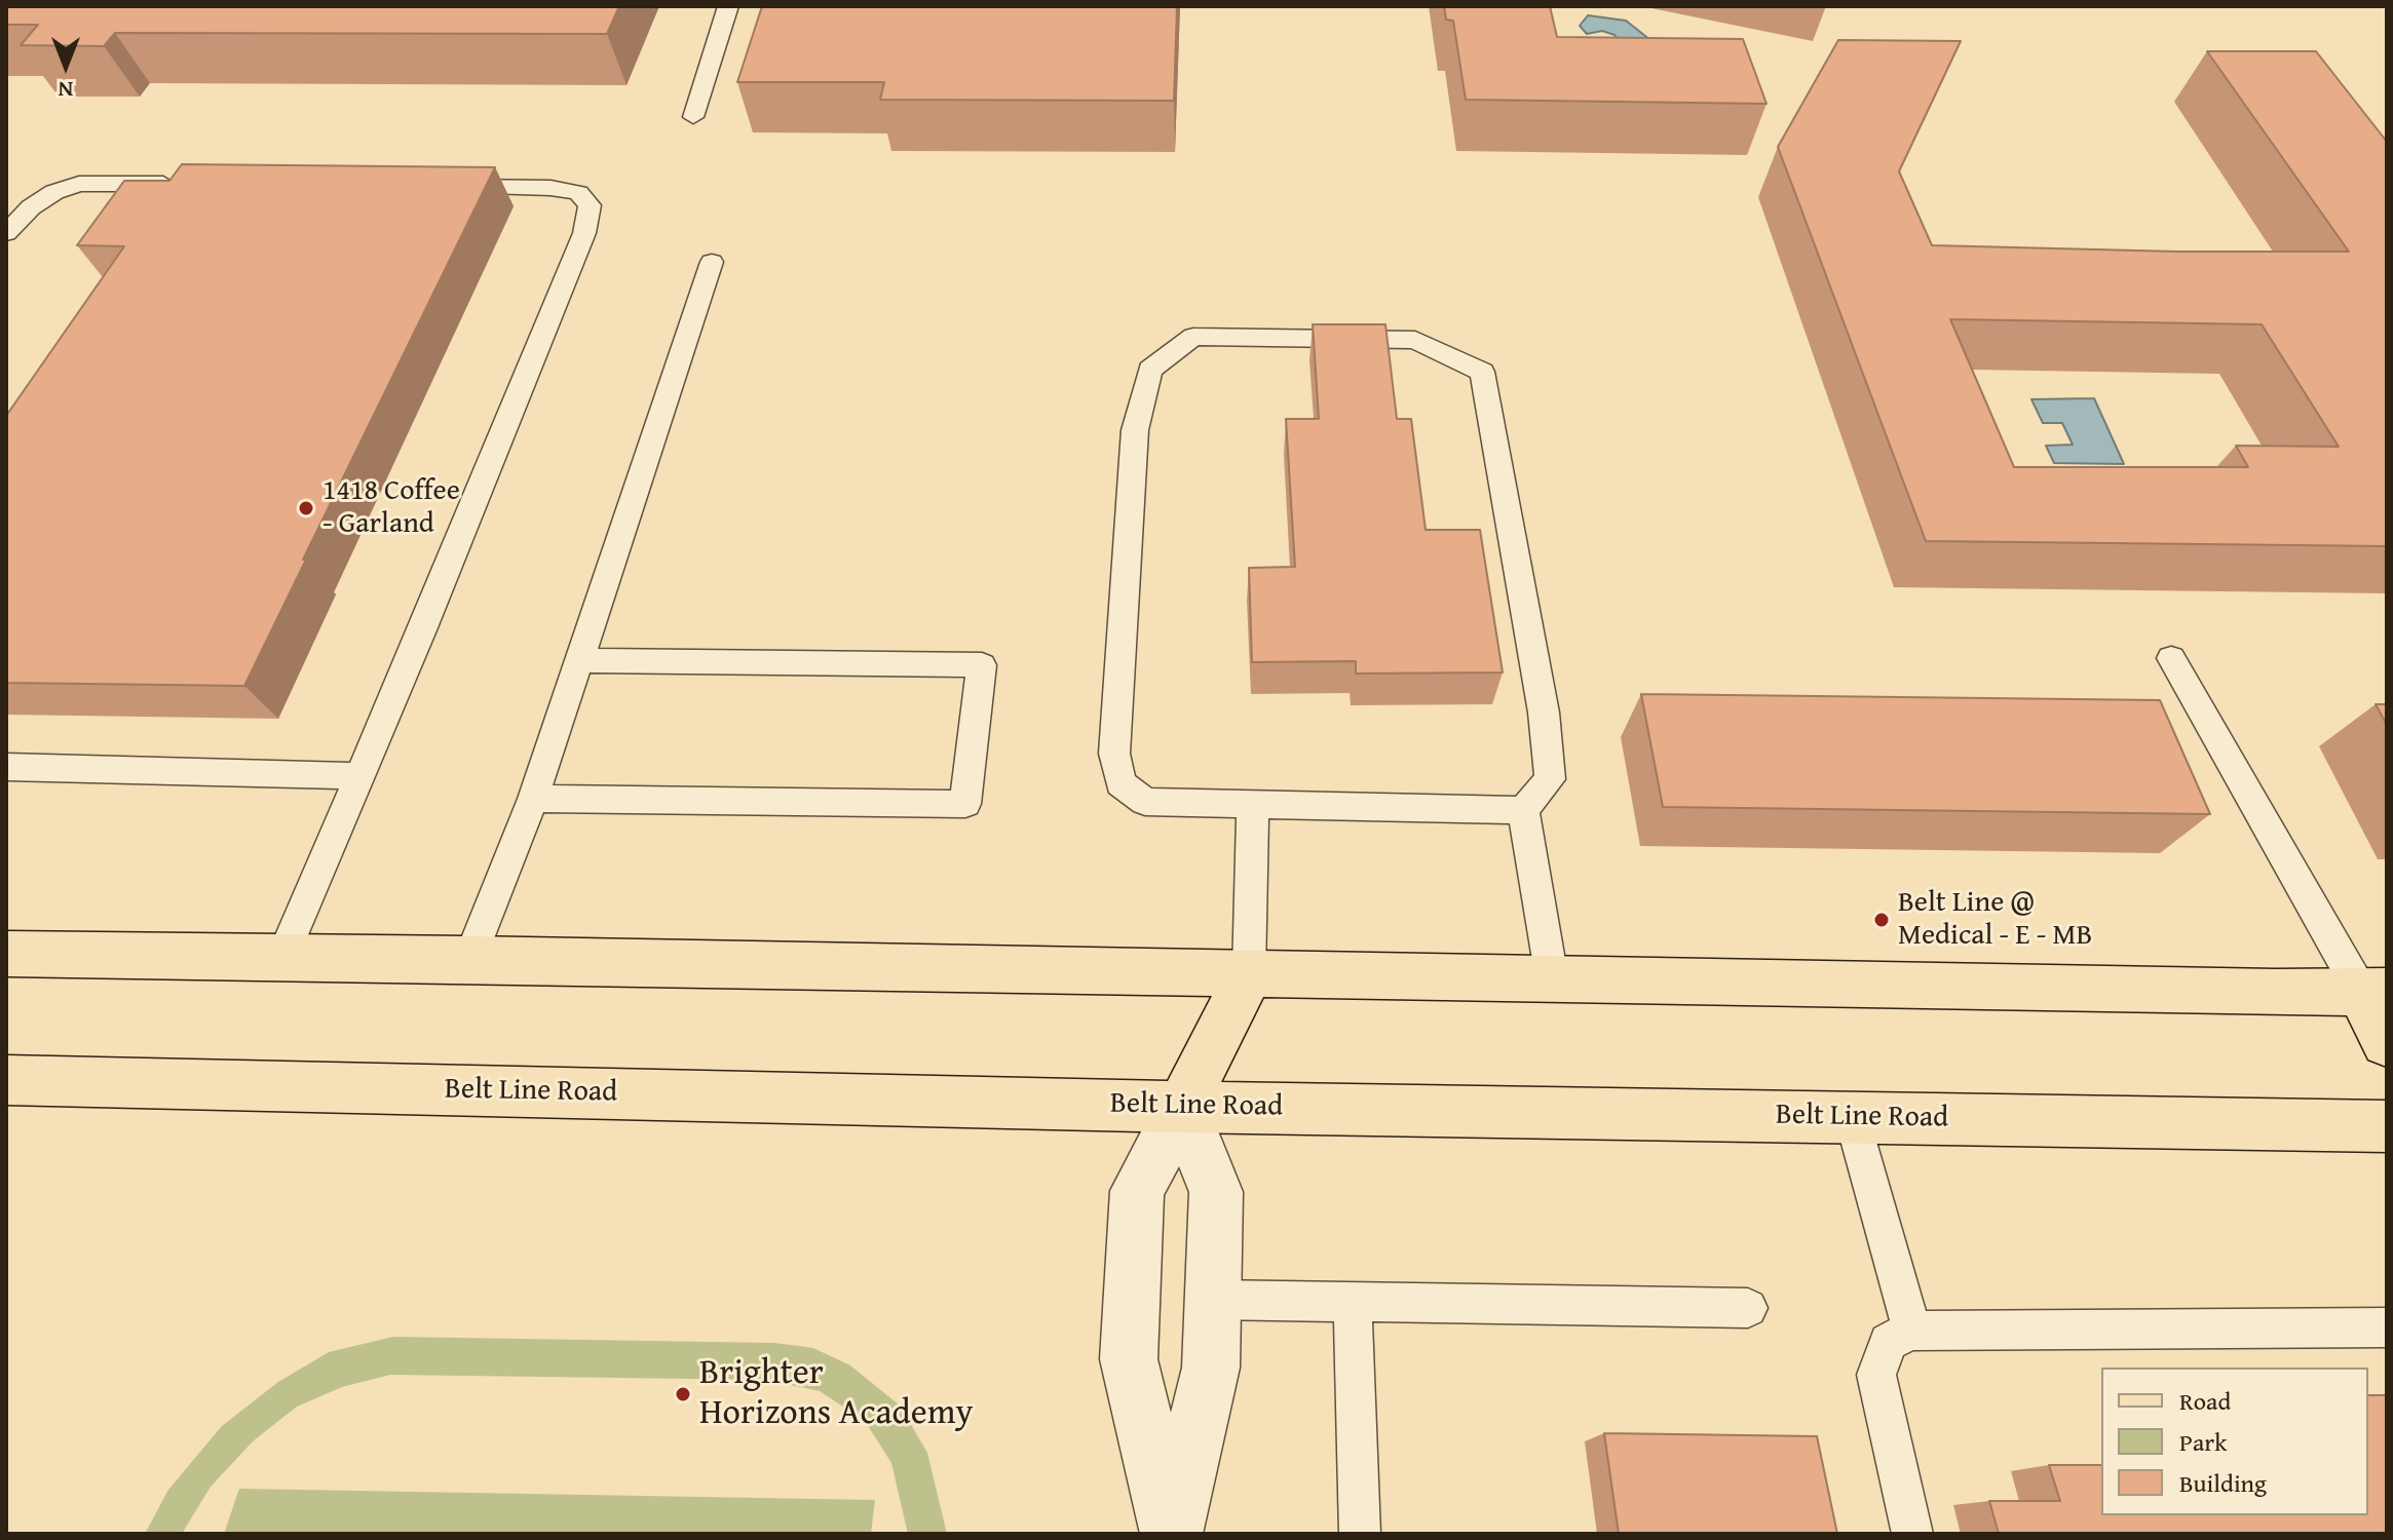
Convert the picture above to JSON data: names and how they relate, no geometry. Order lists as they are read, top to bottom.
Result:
{
  "streets": {
    "main road": ["Belt Line Road"]
  },
  "places": ["1418 Coffee - Garland", "Belt Line @ Medical - E - MB", "Brighter Horizons Academy"],
  "legend": ["Road", "Park", "Building"],
  "north": "bottom"
}
